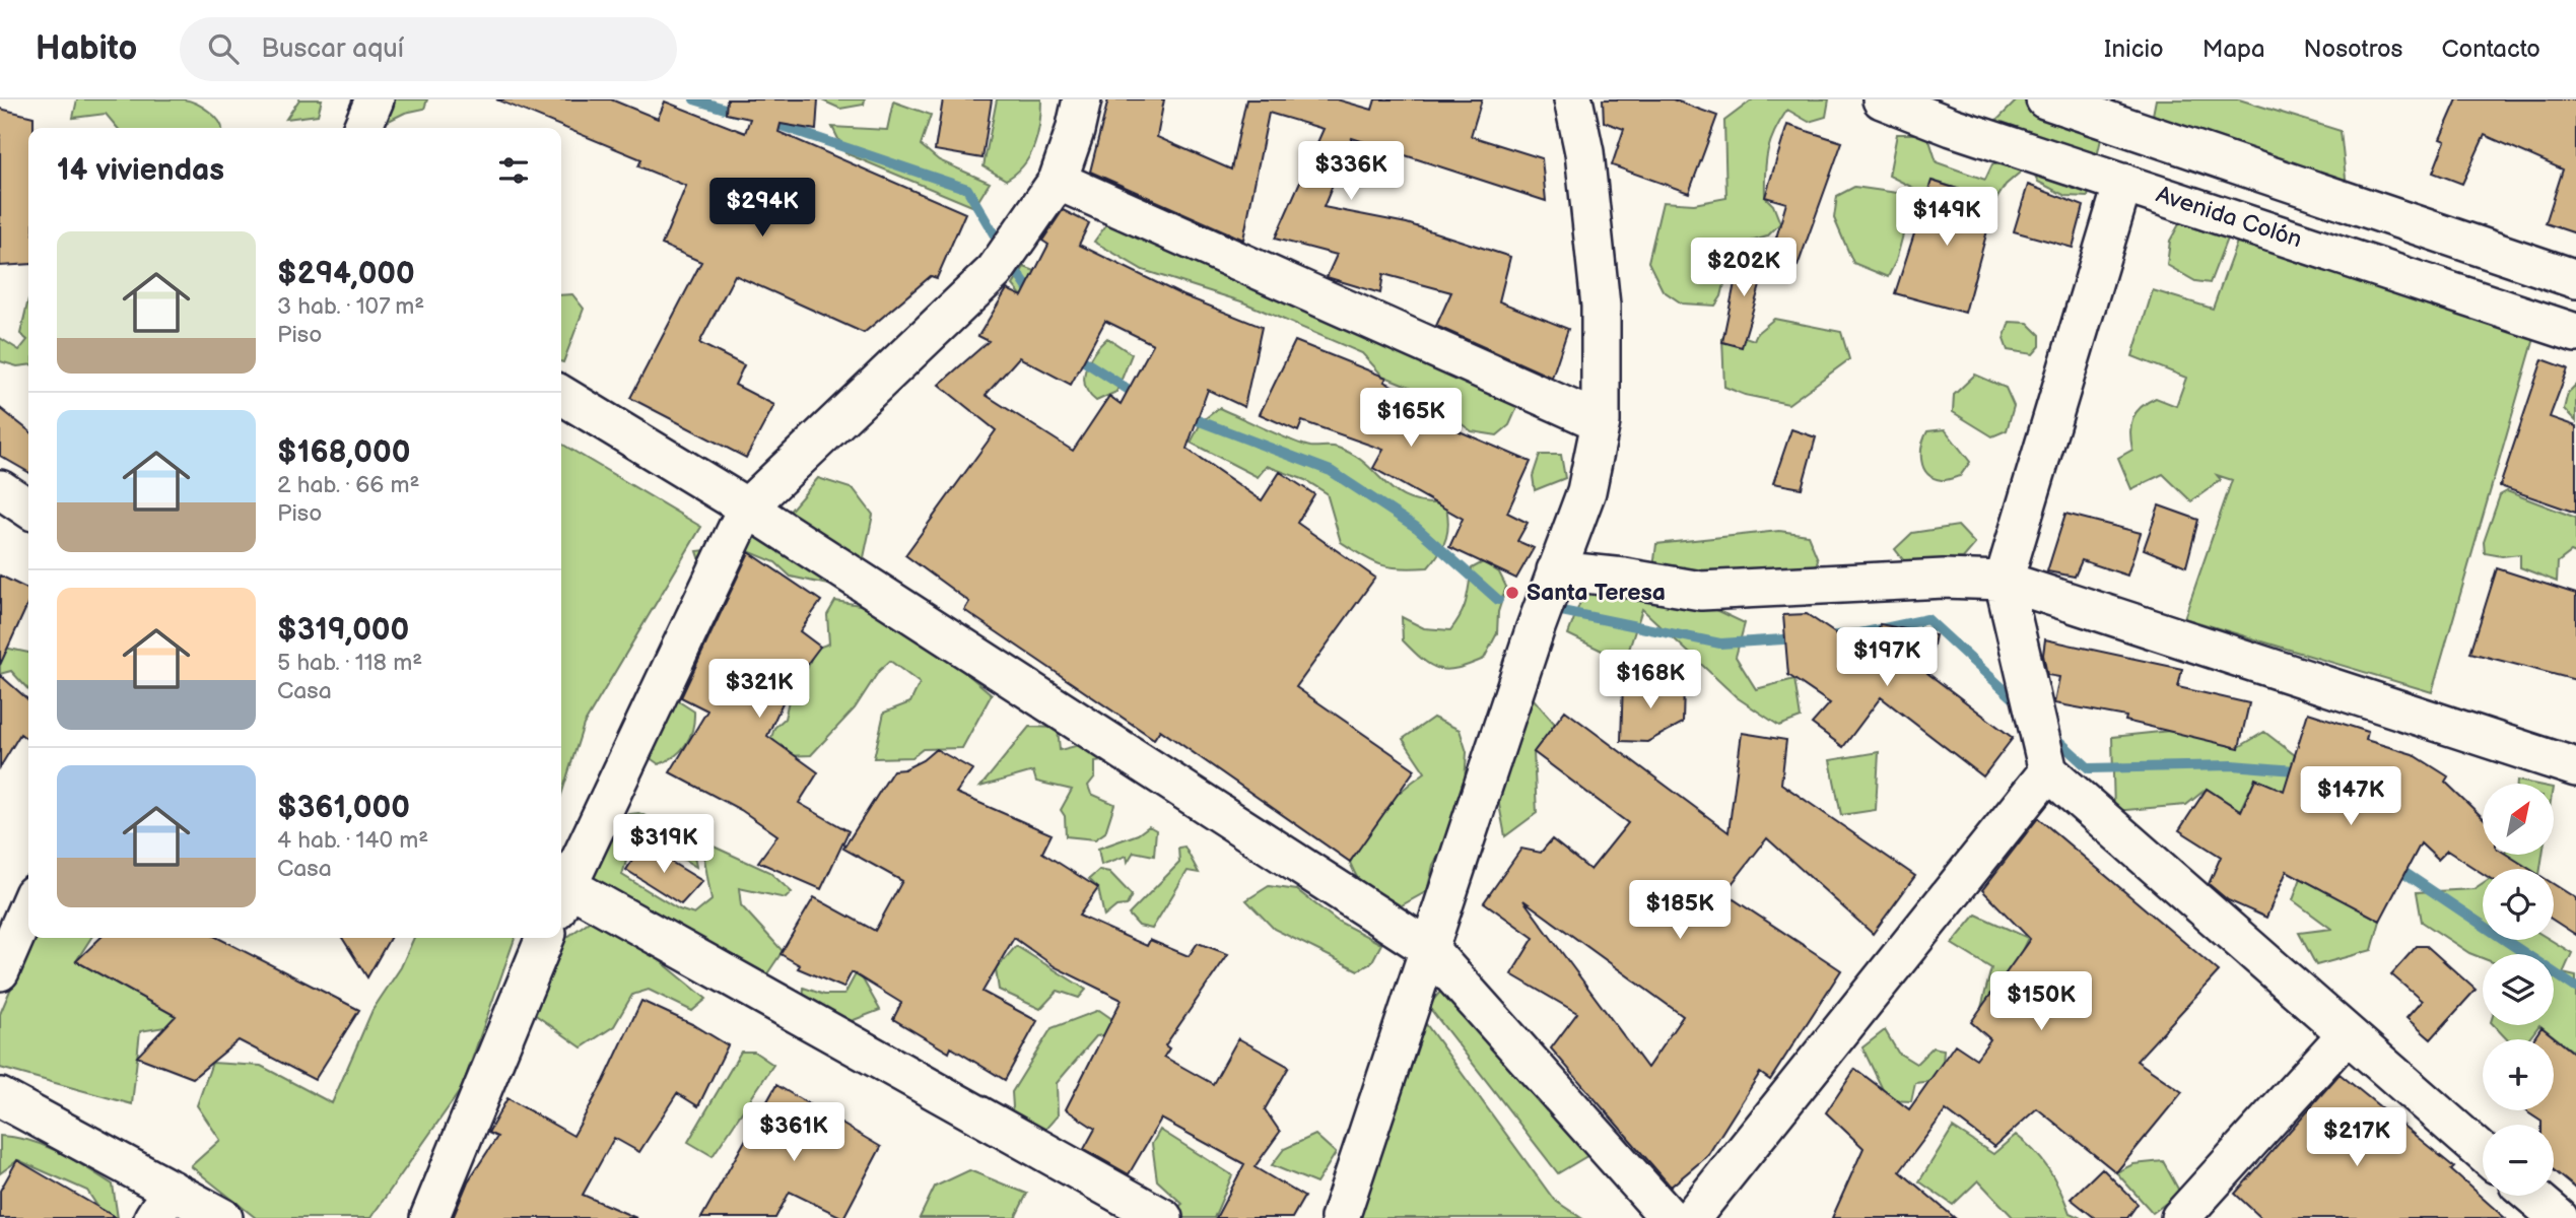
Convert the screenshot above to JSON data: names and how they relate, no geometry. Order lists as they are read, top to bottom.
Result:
{
  "streets": {
    "street": ["Avenida Colón"]
  },
  "places": ["Santa Teresa"],
  "north": "top right",
  "page": {
    "header": "Habito",
    "search": "Buscar aquí",
    "nav": [
      "Inicio",
      "Mapa",
      "Nosotros",
      "Contacto"
    ],
    "heading": "14 viviendas",
    "price": [
      "$336K",
      "$294K",
      "$149K",
      "$202K",
      "$165K",
      "$197K",
      "$168K",
      "$321K",
      "$147K",
      "$319K",
      "$185K",
      "$150K",
      "$361K",
      "$217K"
    ],
    "list": [
      {
        "name": "$294,000",
        "note": "3 hab. · 107 m² · Piso"
      },
      {
        "name": "$168,000",
        "note": "2 hab. · 66 m² · Piso"
      },
      {
        "name": "$319,000",
        "note": "5 hab. · 118 m² · Casa"
      },
      {
        "name": "$361,000",
        "note": "4 hab. · 140 m² · Casa"
      }
    ],
    "map_buttons": ["+", "−"]
  }
}
